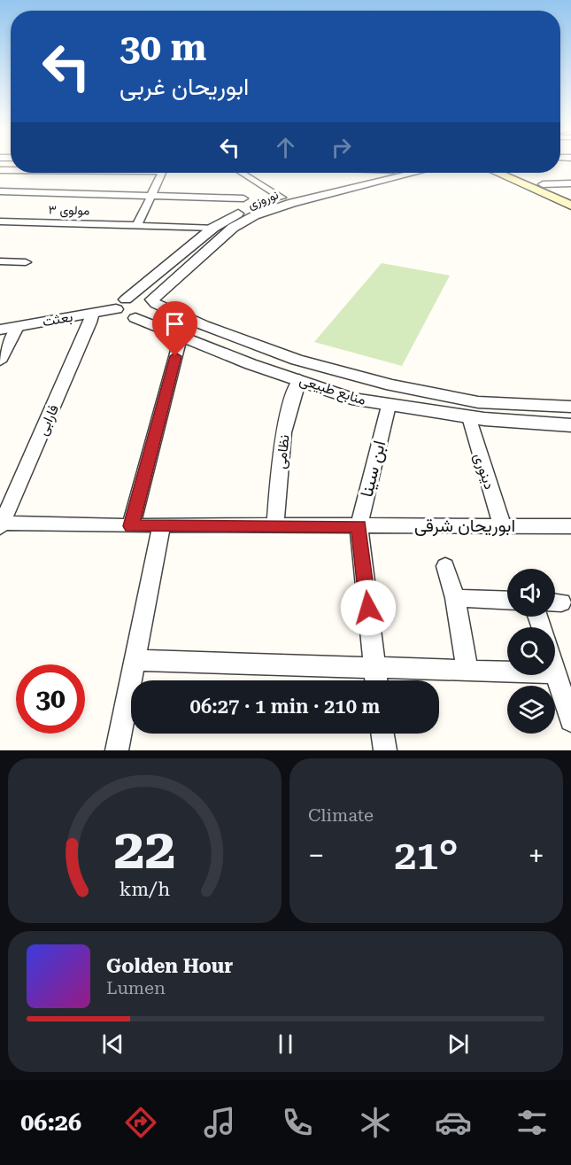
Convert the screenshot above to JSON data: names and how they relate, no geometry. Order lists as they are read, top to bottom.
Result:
{
  "streets": {
    "street": [
      "نوروزی",
      "مولوی ۳",
      "بعثت",
      "منابع طبیعی",
      "فارابی",
      "نظامی",
      "ابن سینا",
      "دینوری",
      "ابوریحان شرقی"
    ]
  },
  "crossings": [
    ["نوروزی", "مولوی ۳"],
    ["نوروزی", "بعثت"],
    ["نوروزی", "منابع طبیعی"],
    ["بعثت", "منابع طبیعی"],
    ["بعثت", "فارابی"],
    ["منابع طبیعی", "نظامی"],
    ["منابع طبیعی", "ابن سینا"],
    ["منابع طبیعی", "دینوری"],
    ["فارابی", "ابوریحان شرقی"],
    ["نظامی", "ابوریحان شرقی"],
    ["ابن سینا", "ابوریحان شرقی"],
    ["دینوری", "ابوریحان شرقی"]
  ],
  "page": {
    "turn": ["30 m", "ابوریحان غربی"],
    "limit": "30",
    "trip": "06:27 · 1 min · 210 m",
    "tile": "Climate",
    "heat": ["−", "21°", "+"],
    "song": ["Golden Hour", "Lumen"],
    "tabs": "06:26",
    "gauge": ["22", "km/h"]
  }
}
